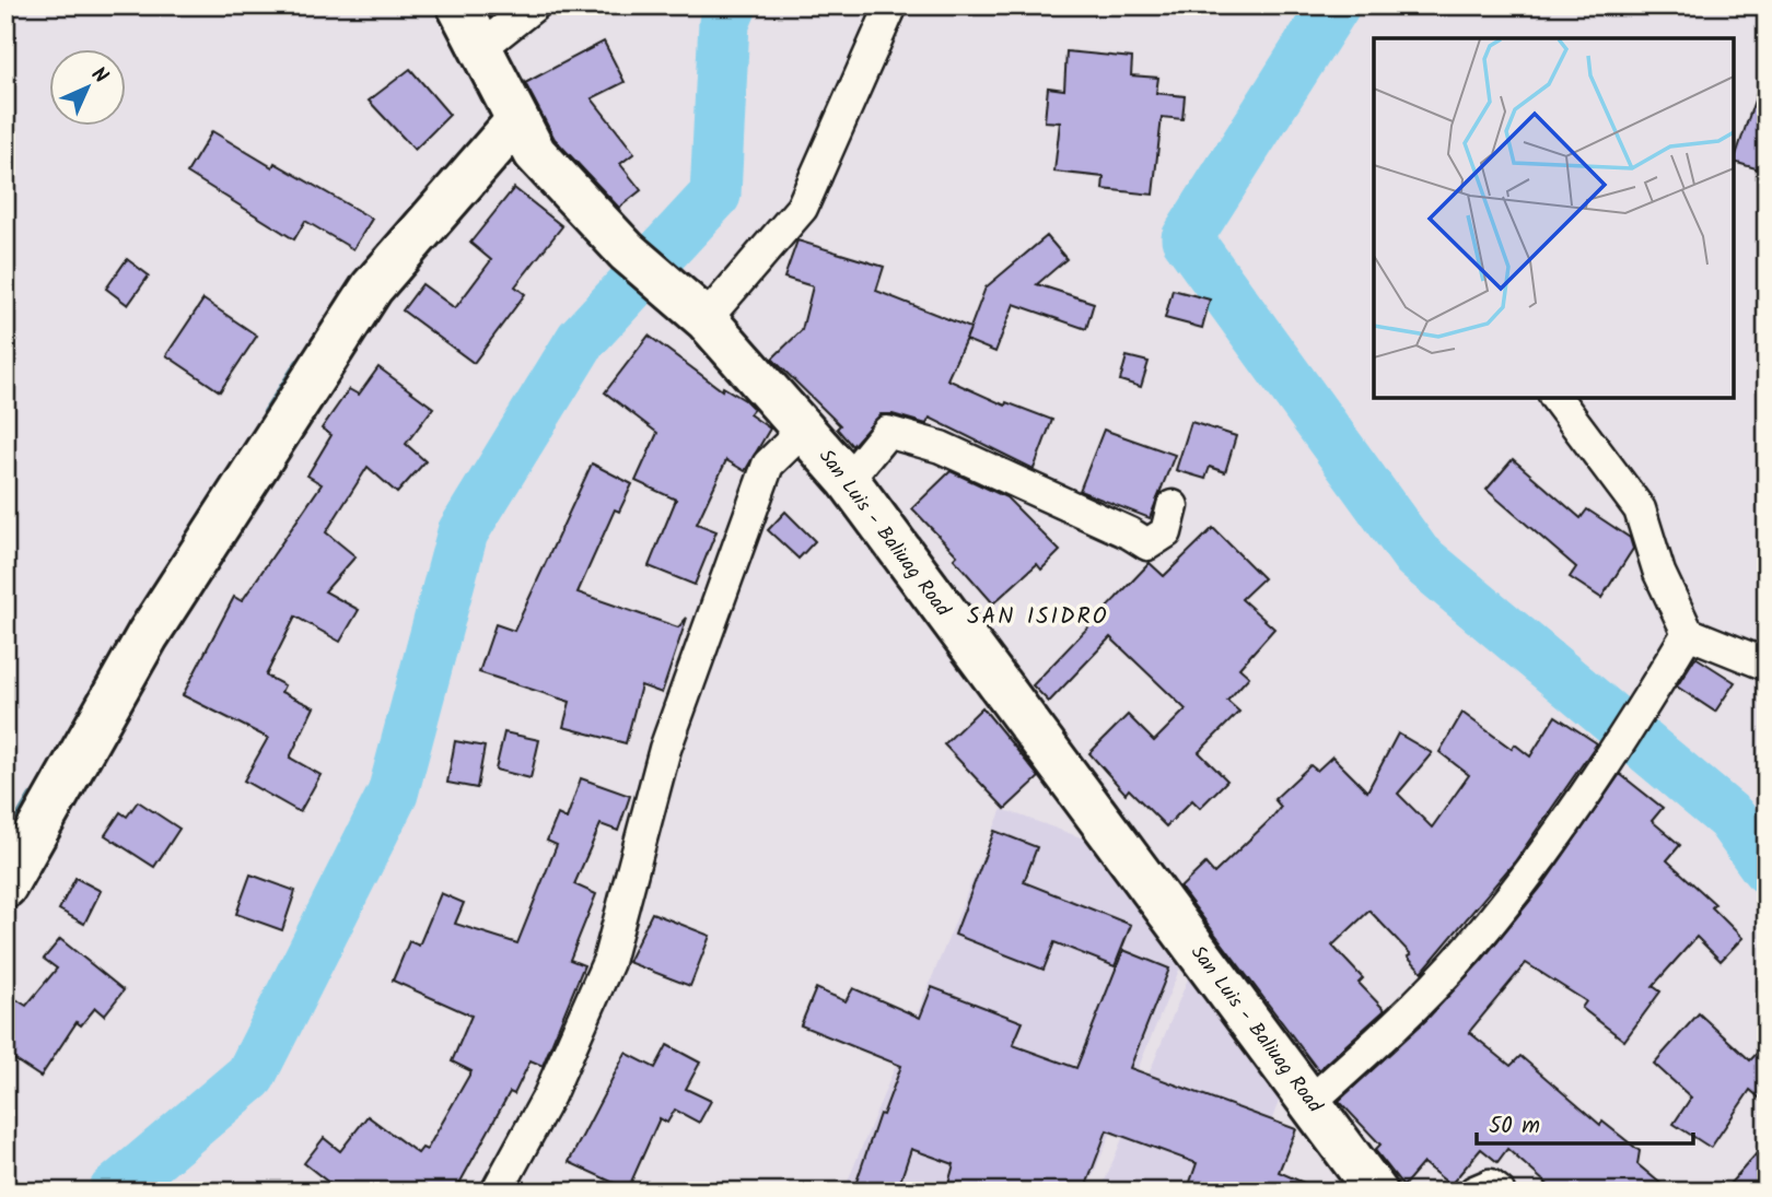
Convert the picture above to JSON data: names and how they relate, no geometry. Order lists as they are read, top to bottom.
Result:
{
  "streets": {
    "main road": ["San Luis - Baliuag Road"]
  },
  "districts": ["SAN ISIDRO"],
  "scale_bar": "50 m",
  "north": "top right"
}
